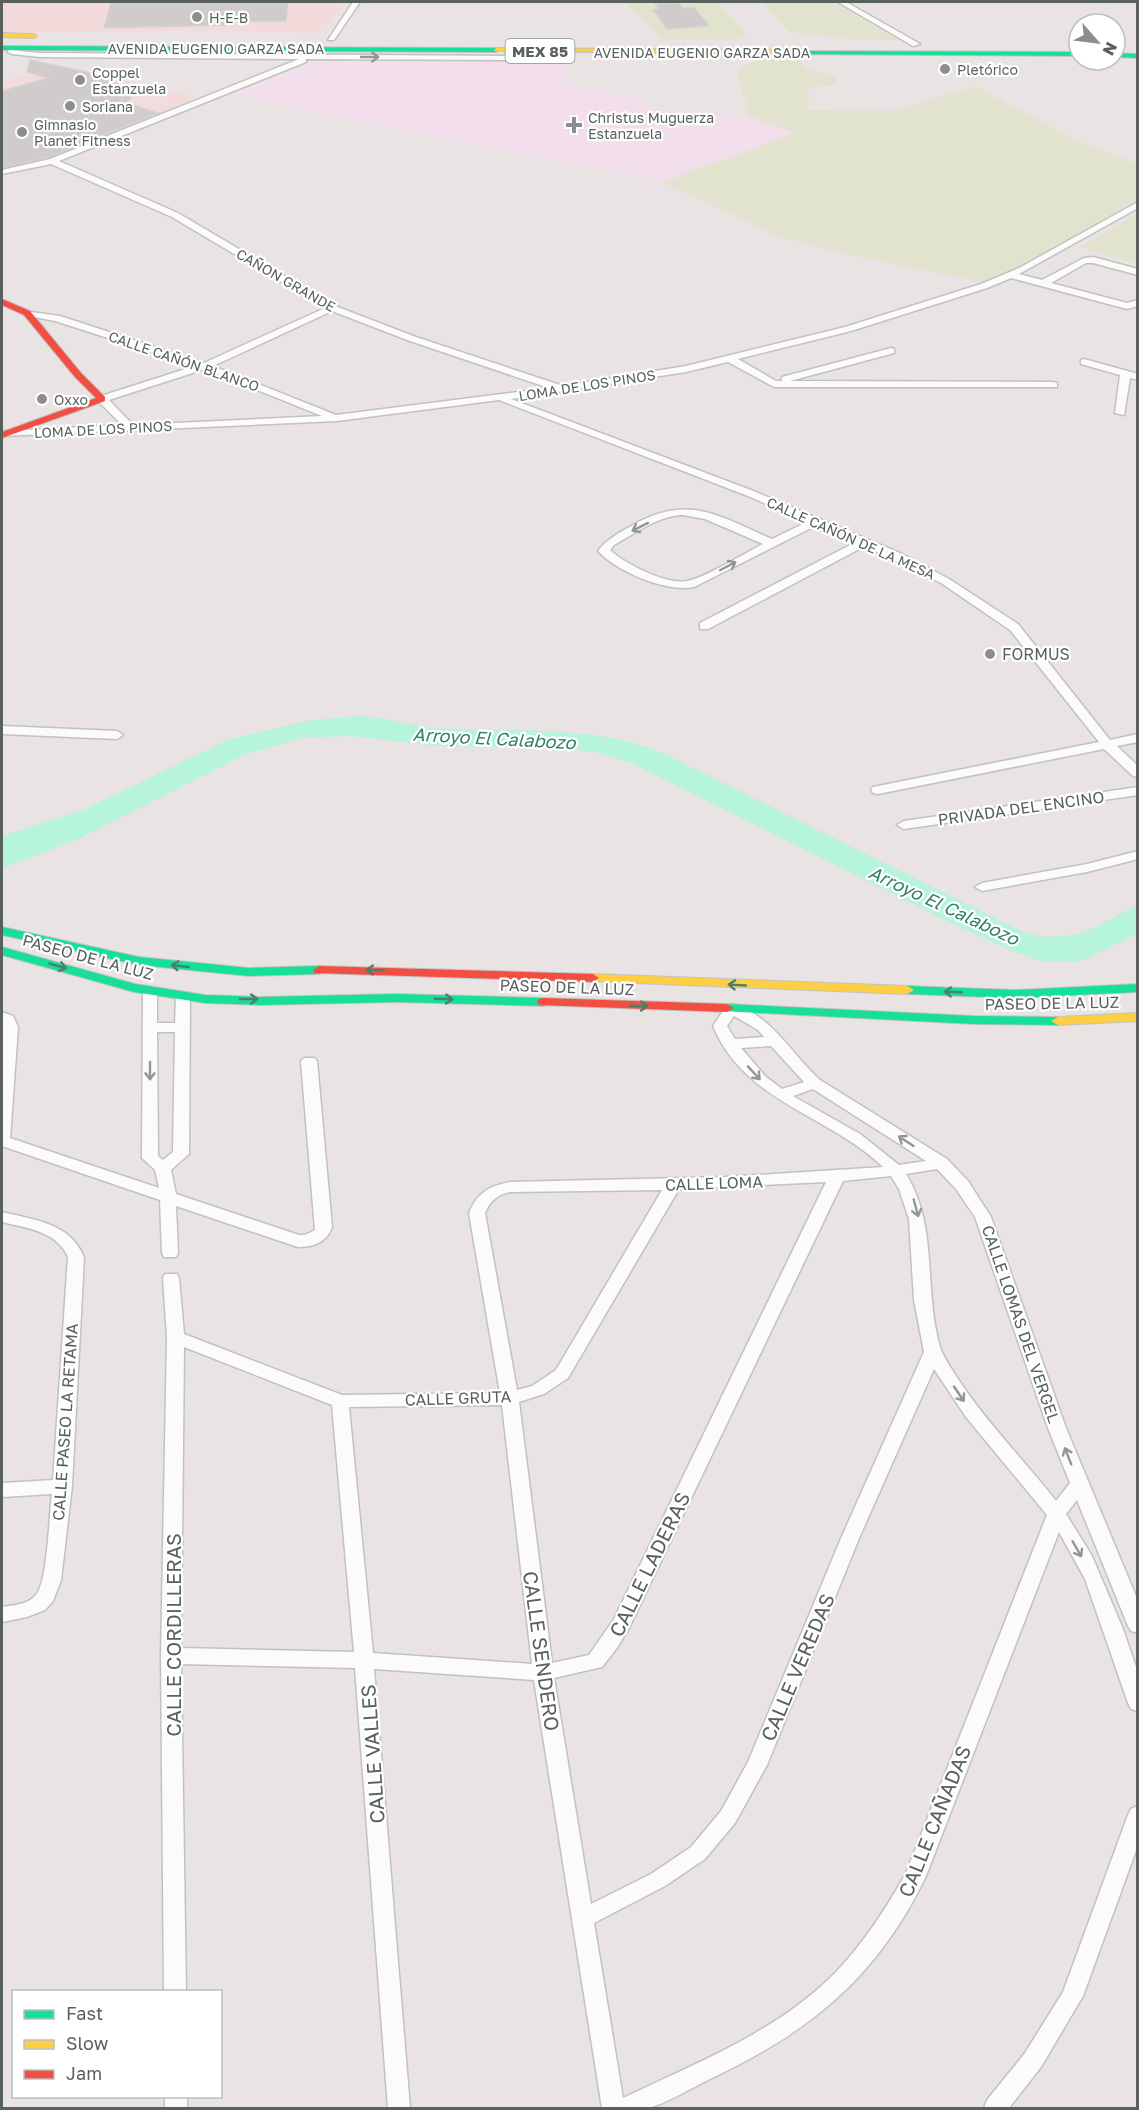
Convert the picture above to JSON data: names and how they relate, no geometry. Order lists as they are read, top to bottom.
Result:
{
  "streets": {
    "main road": ["AVENIDA EUGENIO GARZA SADA", "MEX 85", "PASEO DE LA LUZ"],
    "street": [
      "CAÑON GRANDE",
      "CALLE CAÑÓN BLANCO",
      "LOMA DE LOS PINOS",
      "CALLE CAÑÓN DE LA MESA",
      "PRIVADA DEL ENCINO",
      "CALLE LOMA",
      "CALLE LOMAS DEL VERGEL",
      "CALLE GRUTA",
      "CALLE PASEO LA RETAMA",
      "CALLE LADERAS",
      "CALLE CORDILLERAS",
      "CALLE SENDERO",
      "CALLE VEREDAS",
      "CALLE VALLES",
      "CALLE CAÑADAS"
    ]
  },
  "crossings": [
    ["CAÑON GRANDE", "LOMA DE LOS PINOS"],
    ["CALLE CAÑÓN BLANCO", "LOMA DE LOS PINOS"],
    ["LOMA DE LOS PINOS", "CALLE CAÑÓN DE LA MESA"],
    ["PASEO DE LA LUZ", "CALLE LOMAS DEL VERGEL"],
    ["CALLE LOMA", "CALLE LOMAS DEL VERGEL"],
    ["CALLE LOMA", "CALLE GRUTA"],
    ["CALLE LOMA", "CALLE LADERAS"],
    ["CALLE LOMA", "CALLE SENDERO"],
    ["CALLE LOMAS DEL VERGEL", "CALLE CAÑADAS"],
    ["CALLE GRUTA", "CALLE CORDILLERAS"],
    ["CALLE GRUTA", "CALLE SENDERO"],
    ["CALLE GRUTA", "CALLE VALLES"],
    ["CALLE LADERAS", "CALLE CORDILLERAS"],
    ["CALLE LADERAS", "CALLE SENDERO"],
    ["CALLE LADERAS", "CALLE VALLES"],
    ["CALLE SENDERO", "CALLE VEREDAS"]
  ],
  "water": ["Arroyo El Calabozo"],
  "places": {
    "other": [
      "H-E-B",
      "Pletórico",
      "Coppel Estanzuela",
      "Soriana",
      "Gimnasio Planet Fitness",
      "Oxxo",
      "FORMUS"
    ],
    "health": ["Christus Muguerza Estanzuela"]
  },
  "legend": ["Fast", "Slow", "Jam"],
  "north": "bottom right"
}
